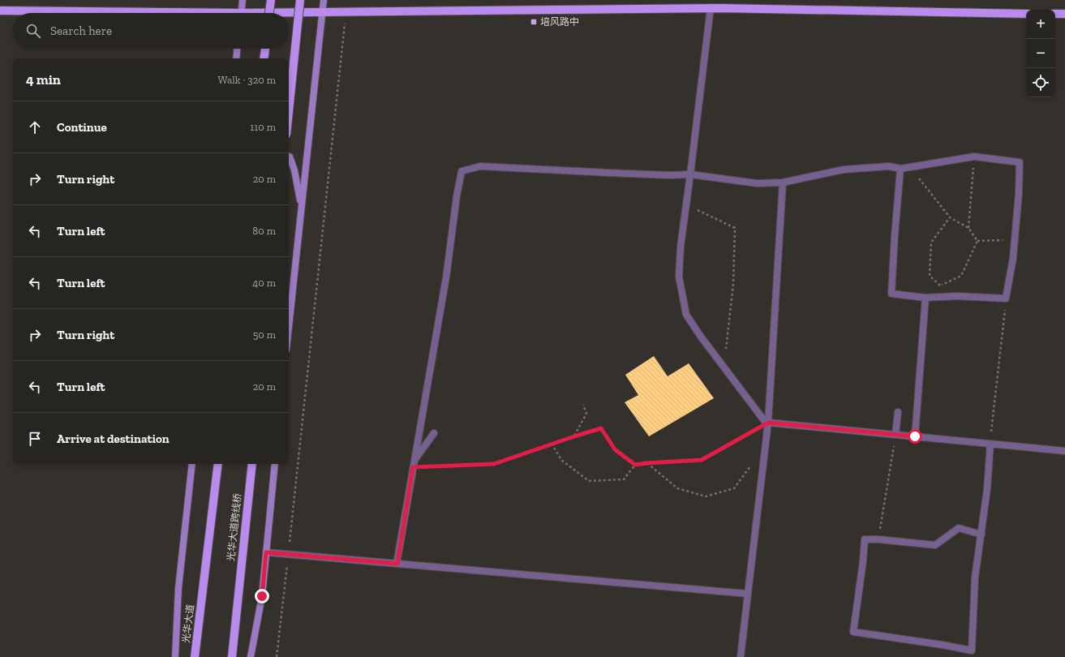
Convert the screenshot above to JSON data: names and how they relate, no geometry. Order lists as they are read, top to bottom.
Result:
{
  "streets": {
    "main road": ["光华大道跨线桥", "光华大道"]
  },
  "places": {
    "transit": ["培风路中"]
  },
  "page": {
    "map_buttons": ["+", "−"],
    "search": "Search here",
    "heading": ["4 min", "Walk · 320 m"],
    "list": [
      ["Continue", "110 m"],
      ["Turn right", "20 m"],
      ["Turn left", "80 m"],
      ["Turn left", "40 m"],
      ["Turn right", "50 m"],
      ["Turn left", "20 m"],
      "Arrive at destination"
    ]
  }
}
